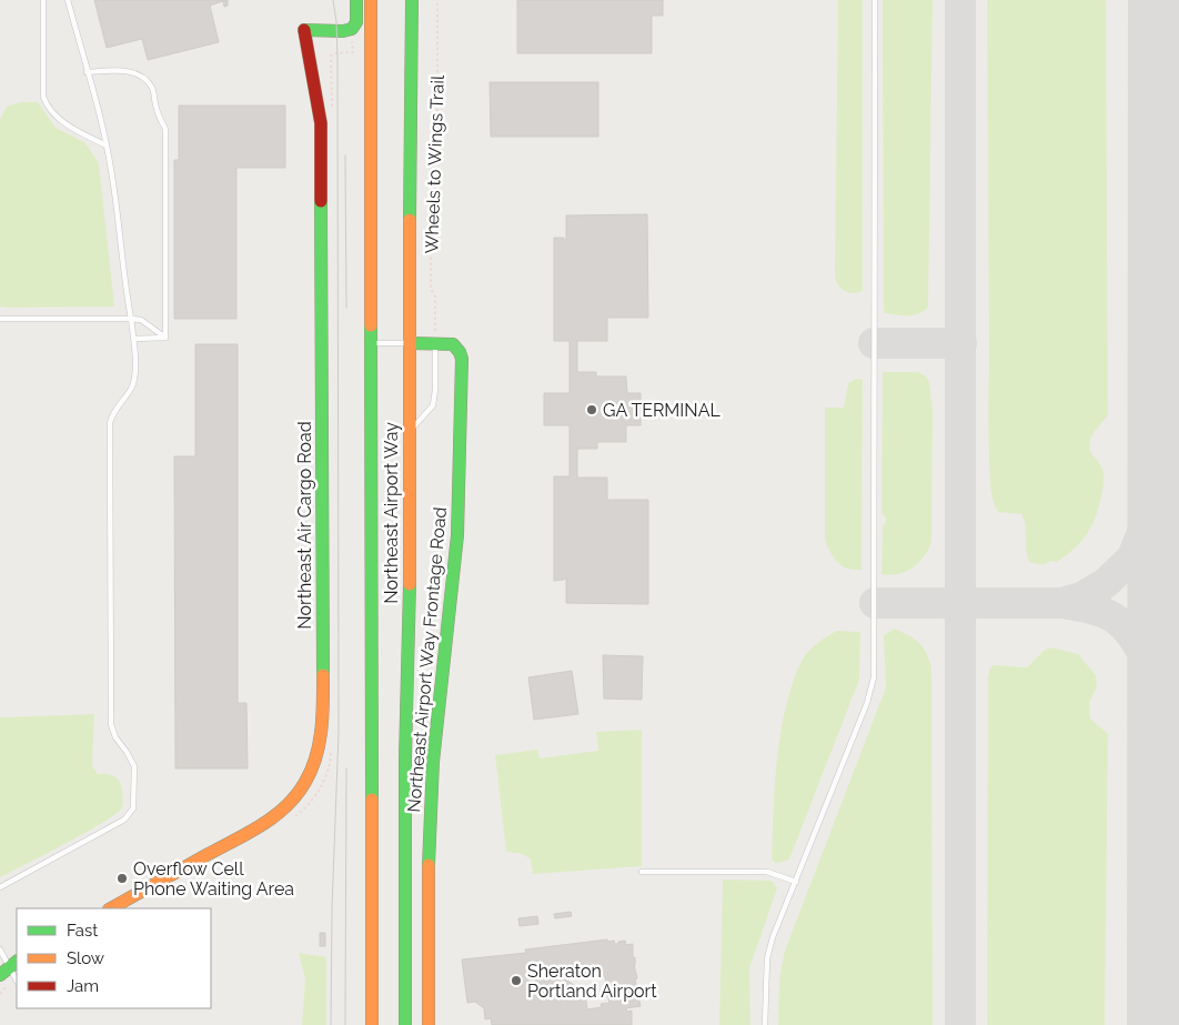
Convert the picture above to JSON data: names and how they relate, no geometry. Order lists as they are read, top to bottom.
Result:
{
  "streets": {
    "main road": ["Northeast Airport Way", "Northeast Air Cargo Road", "Northeast Airport Way Frontage Road"],
    "path": ["Wheels to Wings Trail"]
  },
  "crossings": [
    ["Northeast Airport Way", "Northeast Airport Way Frontage Road"]
  ],
  "places": ["GA TERMINAL", "Overflow Cell Phone Waiting Area", "Sheraton Portland Airport"],
  "legend": ["Fast", "Slow", "Jam"]
}
